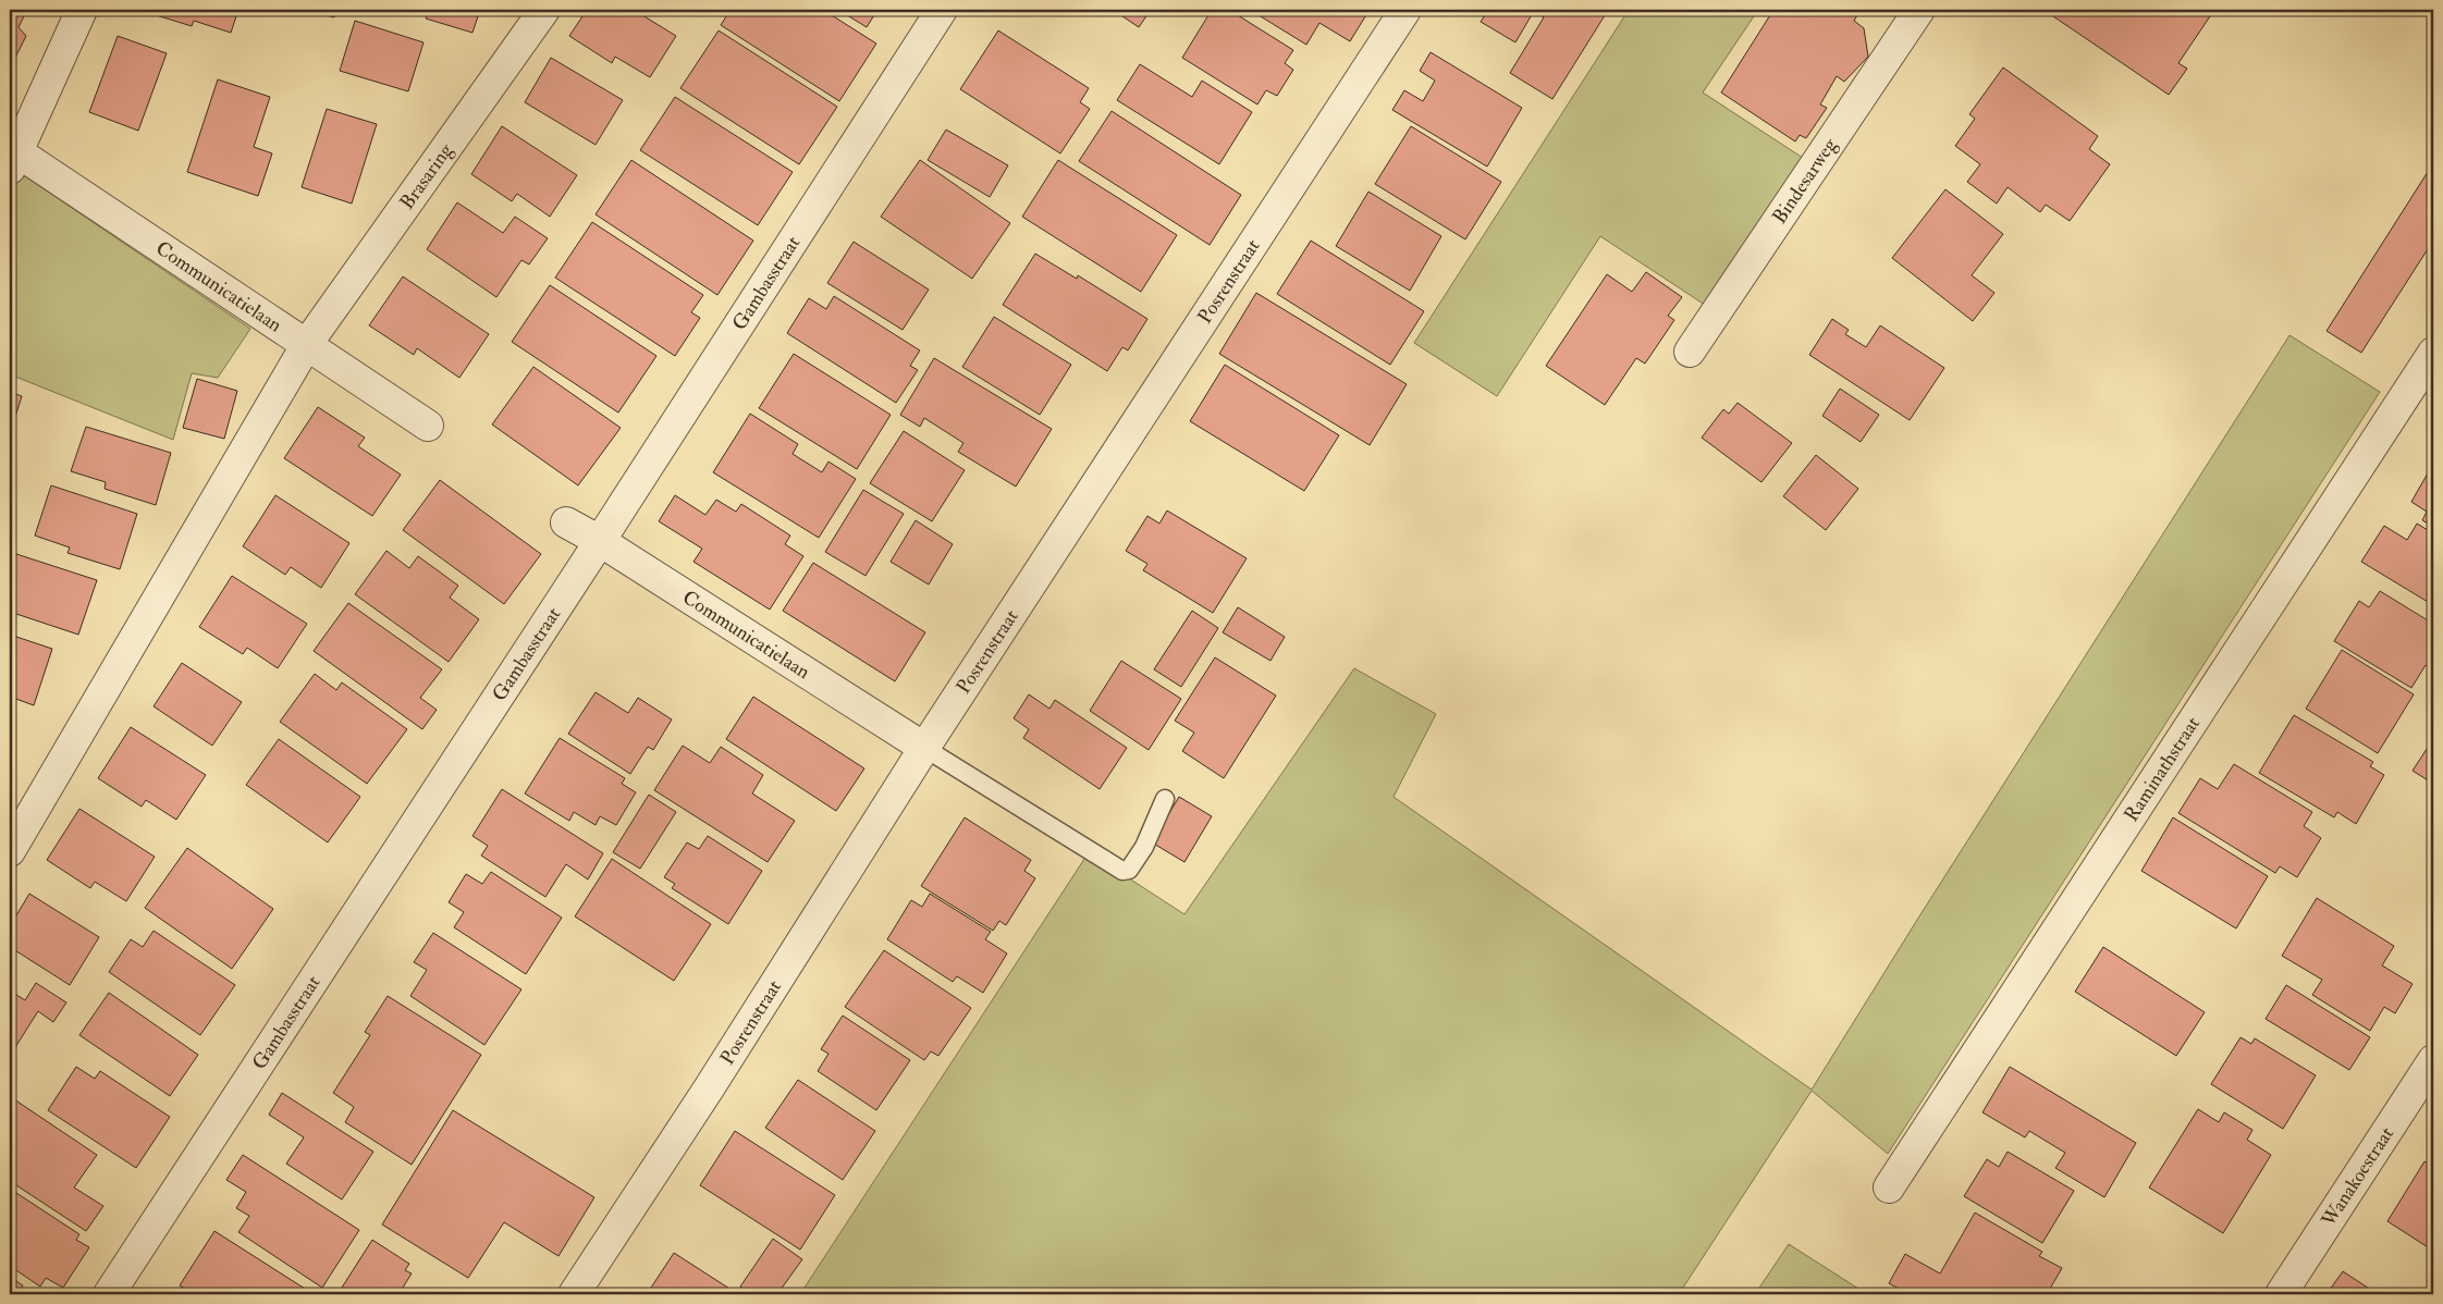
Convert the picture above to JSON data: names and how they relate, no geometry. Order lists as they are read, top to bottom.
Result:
{
  "streets": {
    "street": [
      "Brasaring",
      "Bindesarweg",
      "Posrenstraat",
      "Gambasstraat",
      "Communicatielaan",
      "Raminathstraat",
      "Wanakoestraat"
    ]
  },
  "crossings": [
    ["Brasaring", "Communicatielaan"],
    ["Posrenstraat", "Communicatielaan"],
    ["Gambasstraat", "Communicatielaan"]
  ]
}
